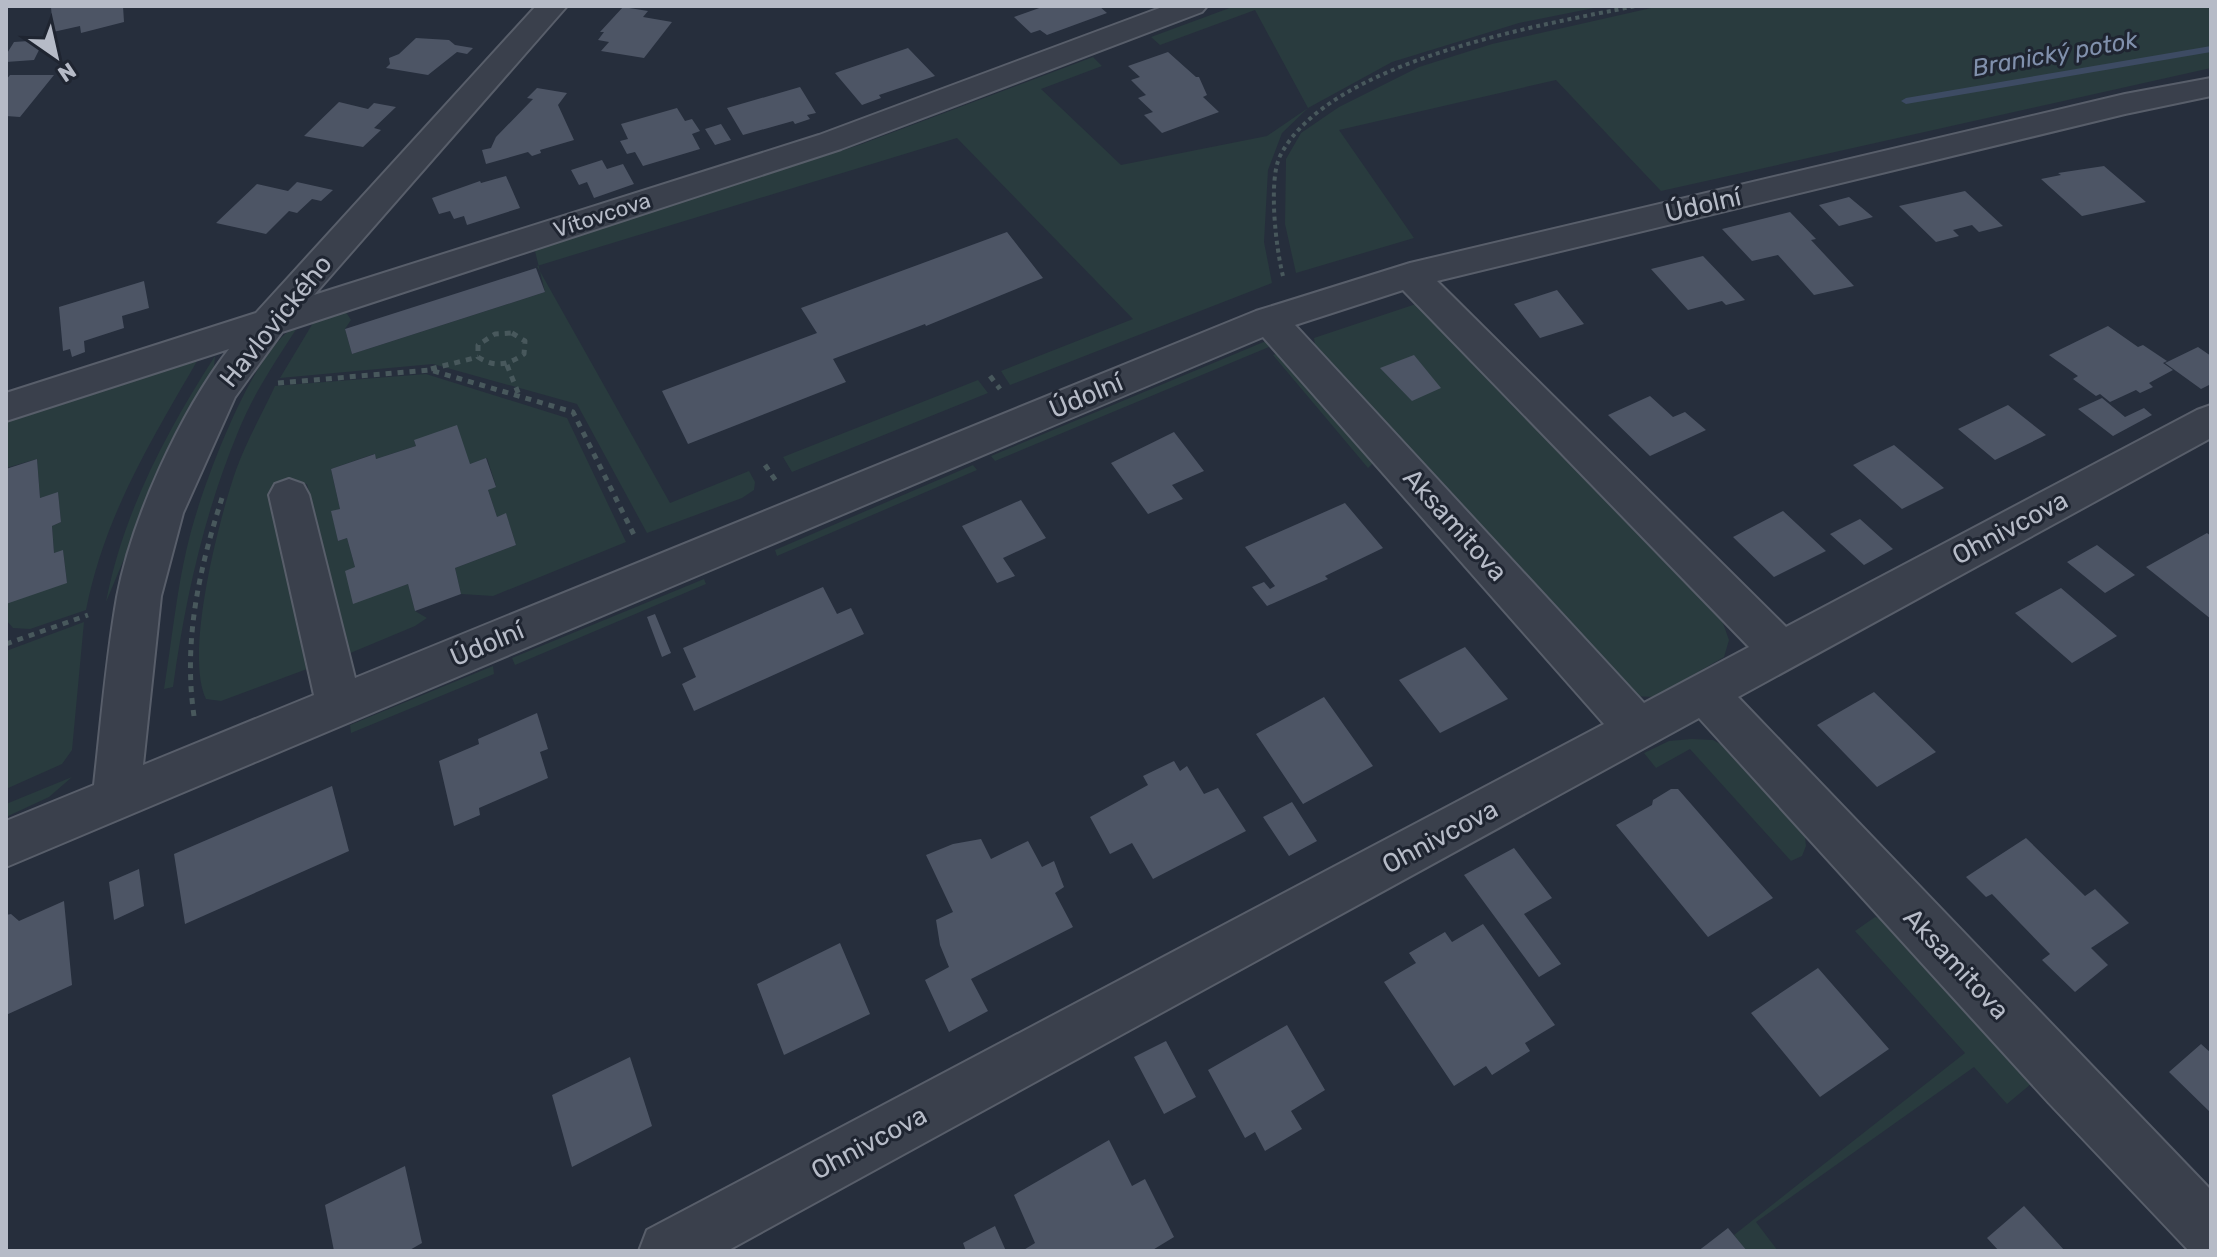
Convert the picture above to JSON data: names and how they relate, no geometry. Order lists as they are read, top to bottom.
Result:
{
  "streets": {
    "street": [
      "Údolní",
      "Vítovcova",
      "Havlovického",
      "Aksamitova",
      "Ohnivcova"
    ]
  },
  "crossings": [
    ["Údolní", "Havlovického"],
    ["Údolní", "Aksamitova"],
    ["Vítovcova", "Havlovického"],
    ["Aksamitova", "Ohnivcova"]
  ],
  "water": ["Branický potok"],
  "north": "bottom right"
}
